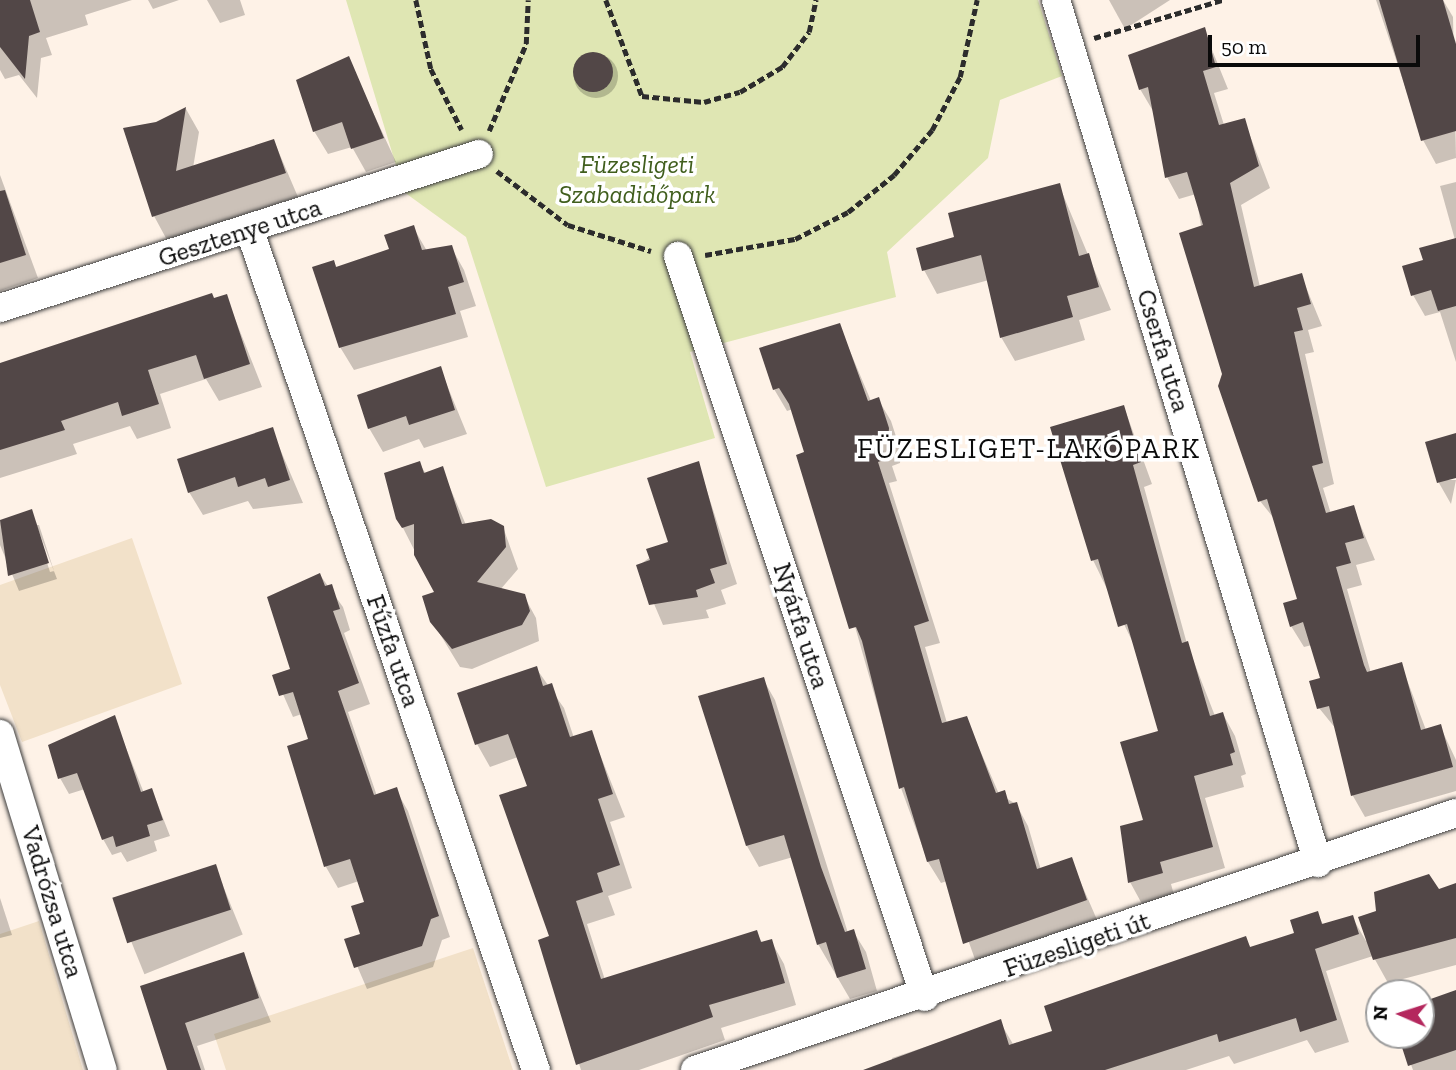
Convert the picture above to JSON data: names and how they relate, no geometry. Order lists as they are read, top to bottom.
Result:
{
  "streets": {
    "street": [
      "Gesztenye utca",
      "Cserfa utca",
      "Nyárfa utca",
      "Fűzfa utca",
      "Vadrózsa utca",
      "Füzesligeti út"
    ]
  },
  "crossings": [
    ["Gesztenye utca", "Fűzfa utca"],
    ["Cserfa utca", "Füzesligeti út"],
    ["Nyárfa utca", "Füzesligeti út"]
  ],
  "districts": ["FÜZESLIGET-LAKÓPARK"],
  "parks": ["Füzesligeti Szabadidőpark"],
  "scale_bar": "50 m",
  "north": "left"
}
